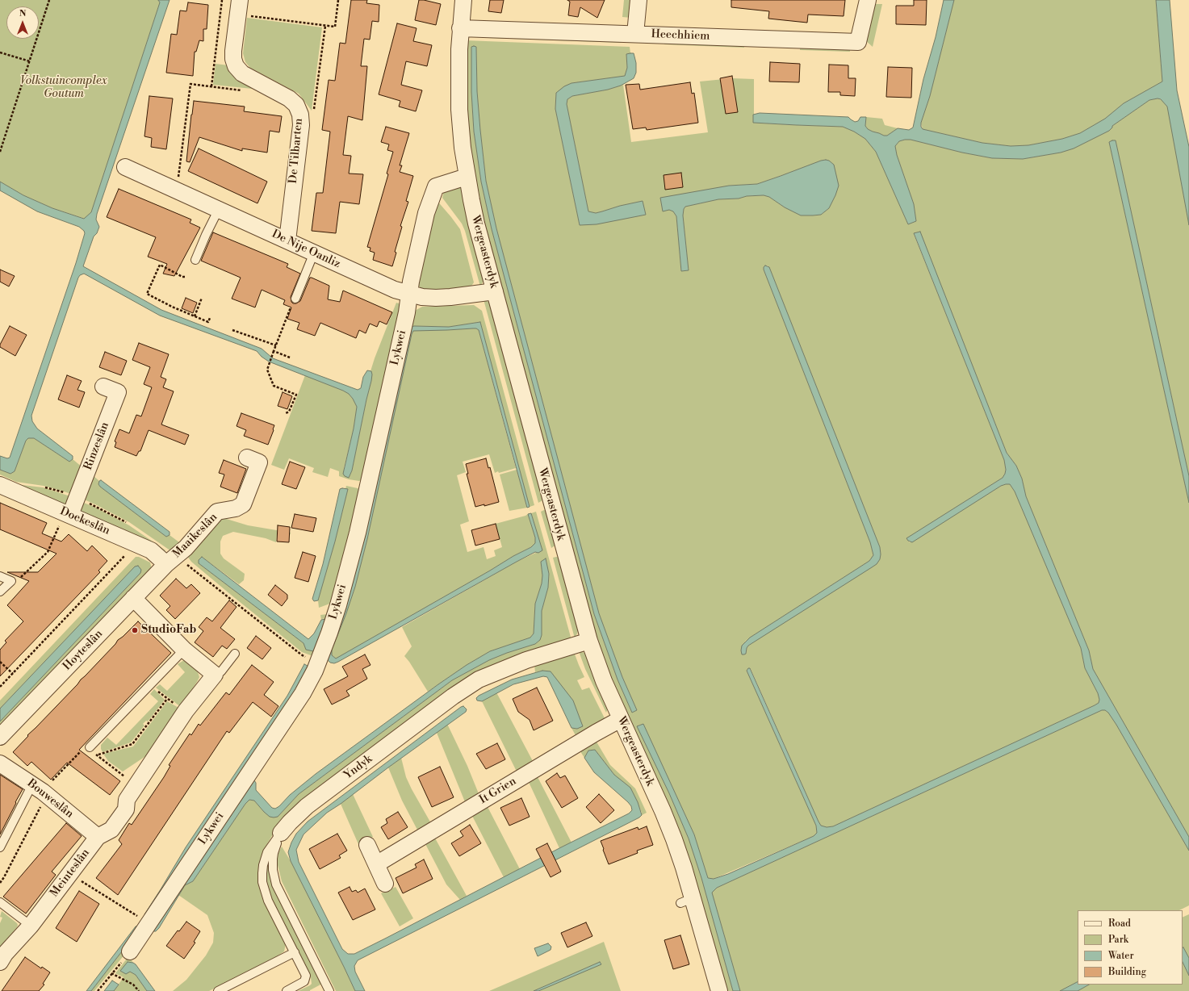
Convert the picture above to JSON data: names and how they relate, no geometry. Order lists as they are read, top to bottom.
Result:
{
  "streets": {
    "street": [
      "Heechhiem",
      "De Tilbarten",
      "De Nije Oanliz",
      "Wergeasterdyk",
      "Lykwei",
      "Rinzeslân",
      "Doekeslân",
      "Maaikeslân",
      "Hoyteslân",
      "Yndyk",
      "It Grien",
      "Bouweslân",
      "Meinteslân"
    ]
  },
  "crossings": [
    ["Heechhiem", "Wergeasterdyk"],
    ["De Tilbarten", "De Nije Oanliz"],
    ["De Nije Oanliz", "Wergeasterdyk"],
    ["De Nije Oanliz", "Lykwei"],
    ["Wergeasterdyk", "Lykwei"],
    ["Wergeasterdyk", "Yndyk"],
    ["Wergeasterdyk", "It Grien"],
    ["Rinzeslân", "Doekeslân"],
    ["Doekeslân", "Maaikeslân"],
    ["Doekeslân", "Hoyteslân"],
    ["Maaikeslân", "Hoyteslân"],
    ["Bouweslân", "Meinteslân"]
  ],
  "parks": ["Volkstuincomplex Goutum"],
  "places": ["StudioFab"],
  "legend": [
    "Road",
    "Park",
    "Water",
    "Building"
  ],
  "north": "top"
}
